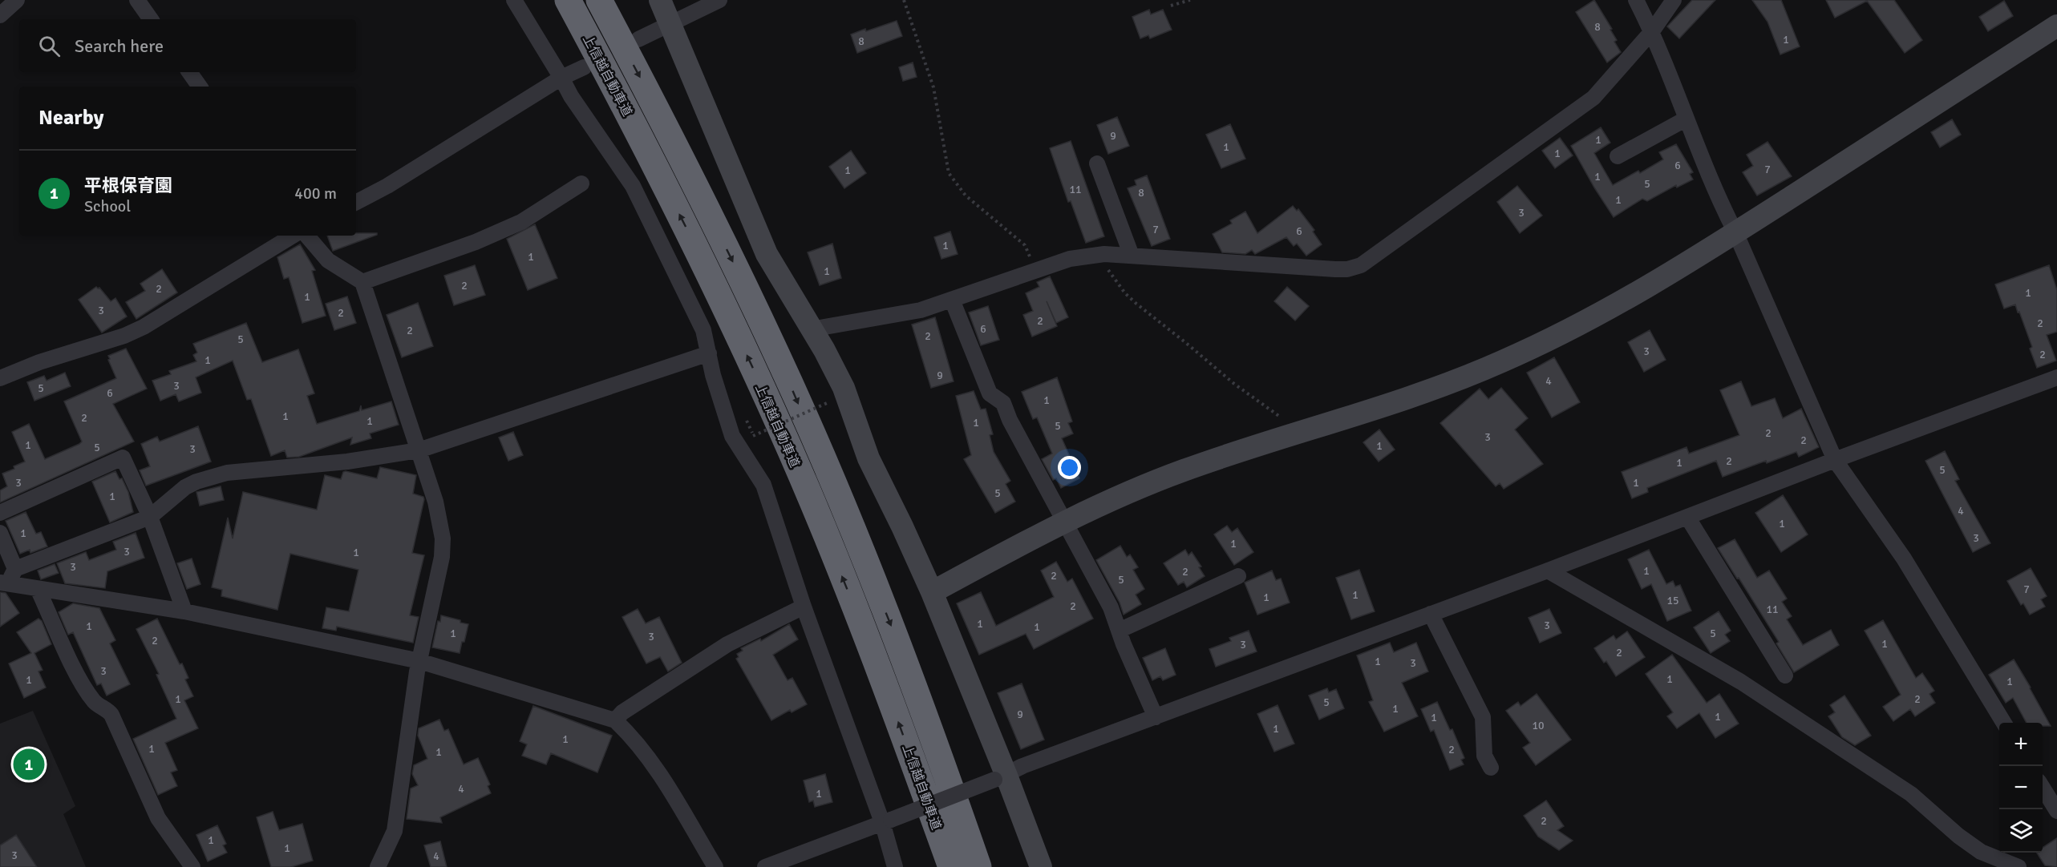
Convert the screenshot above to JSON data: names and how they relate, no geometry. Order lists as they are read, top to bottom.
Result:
{
  "streets": {
    "highway": ["上信越自動車道"]
  },
  "house_numbers": [
    "8",
    "1",
    "8",
    "9",
    "1",
    "1",
    "1",
    "6",
    "7",
    "1",
    "1",
    "5",
    "11",
    "8",
    "1",
    "3",
    "7",
    "6",
    "1",
    "1",
    "1",
    "2",
    "2",
    "1",
    "1",
    "3",
    "2",
    "2",
    "2",
    "6",
    "2",
    "2",
    "5",
    "3",
    "2",
    "1",
    "9",
    "4",
    "3",
    "5",
    "6",
    "1",
    "1",
    "2",
    "1",
    "1",
    "5",
    "2",
    "3",
    "2",
    "1",
    "1",
    "5",
    "3",
    "2",
    "1",
    "5",
    "3",
    "1",
    "5",
    "1",
    "4",
    "1",
    "1",
    "3",
    "1",
    "3",
    "1",
    "3",
    "1",
    "2",
    "2",
    "5",
    "7",
    "1",
    "1",
    "15",
    "2",
    "11",
    "1",
    "3",
    "1",
    "1",
    "1",
    "5",
    "3",
    "2",
    "1",
    "3",
    "2",
    "1",
    "3",
    "3",
    "1",
    "1",
    "1",
    "1",
    "2",
    "5",
    "1",
    "9",
    "1",
    "1",
    "10",
    "1",
    "1",
    "1",
    "2",
    "1",
    "4",
    "1",
    "2",
    "1",
    "1",
    "3",
    "4"
  ],
  "page": {
    "search": "Search here",
    "heading": "Nearby",
    "list": [
      {
        "mark": "1",
        "name": "平根保育園",
        "note": "School",
        "value": "400 m"
      }
    ],
    "map_buttons": ["+", "−"],
    "pins": "1"
  }
}
